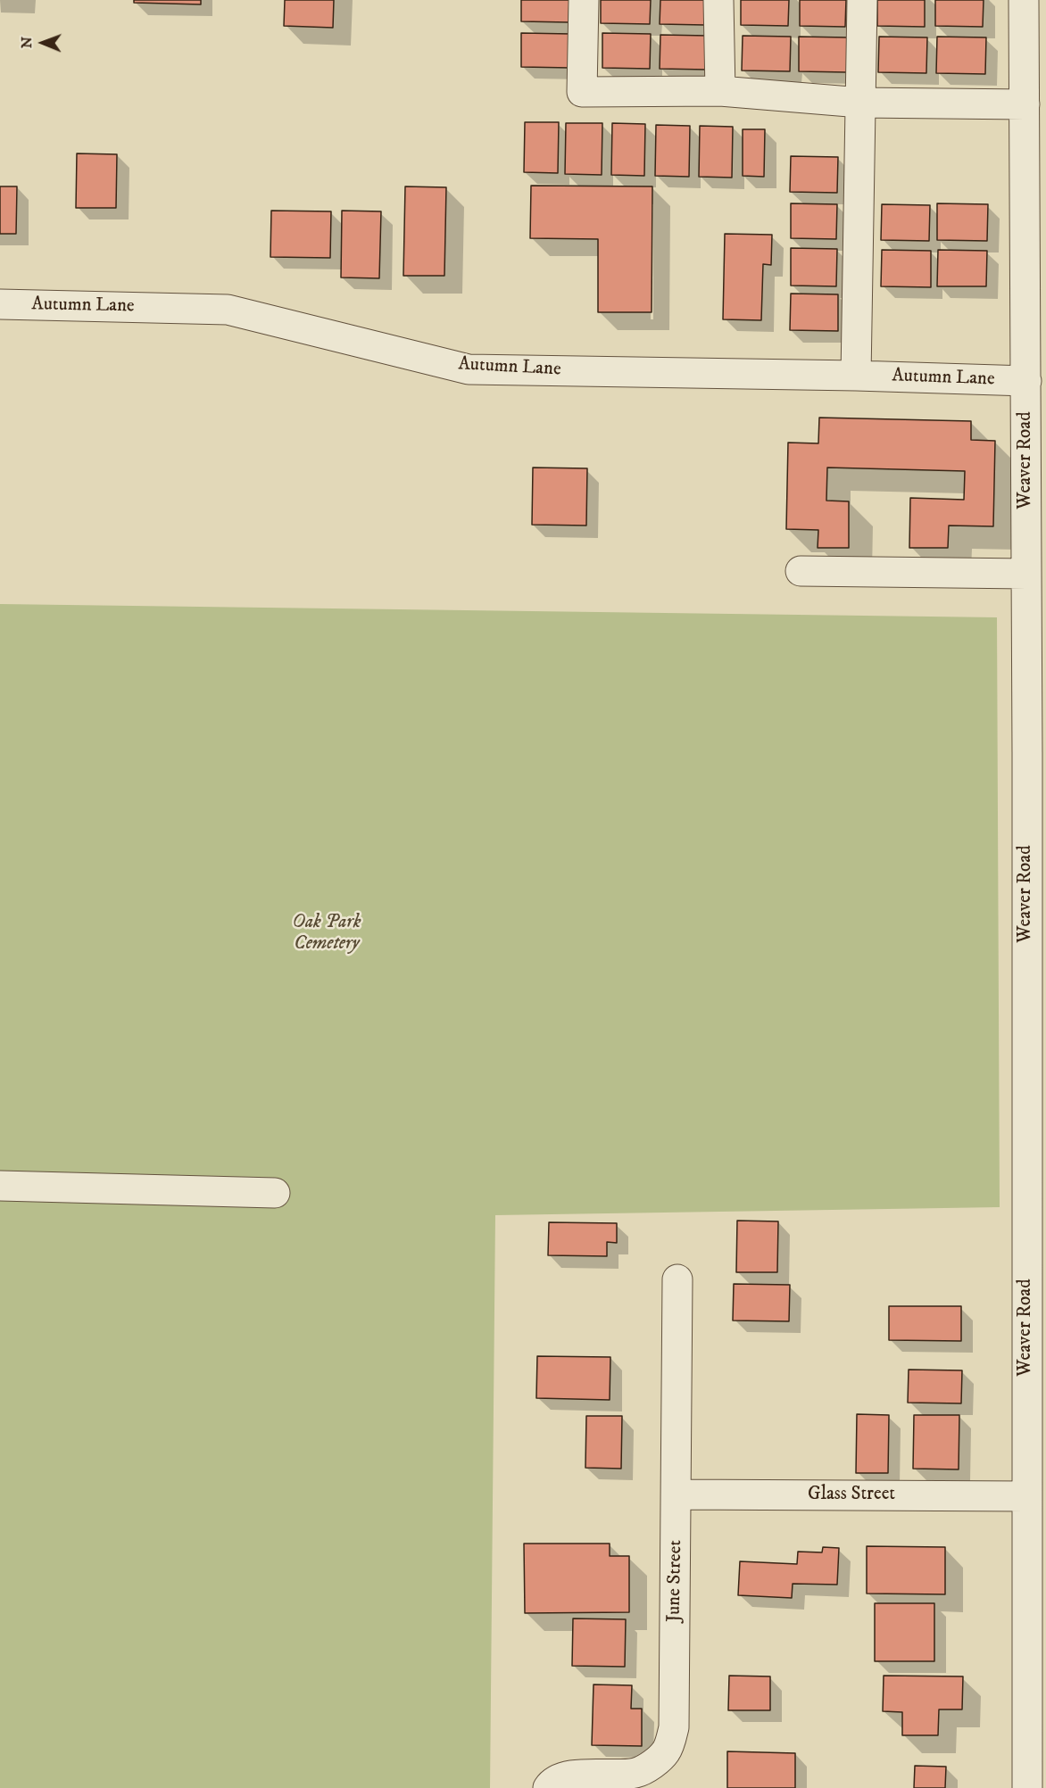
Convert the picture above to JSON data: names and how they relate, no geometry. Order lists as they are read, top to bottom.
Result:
{
  "streets": {
    "street": [
      "Autumn Lane",
      "Weaver Road",
      "Glass Street",
      "June Street"
    ]
  },
  "crossings": [
    ["Autumn Lane", "Weaver Road"],
    ["Weaver Road", "Glass Street"],
    ["Glass Street", "June Street"]
  ],
  "parks": ["Oak Park Cemetery"],
  "north": "left"
}
